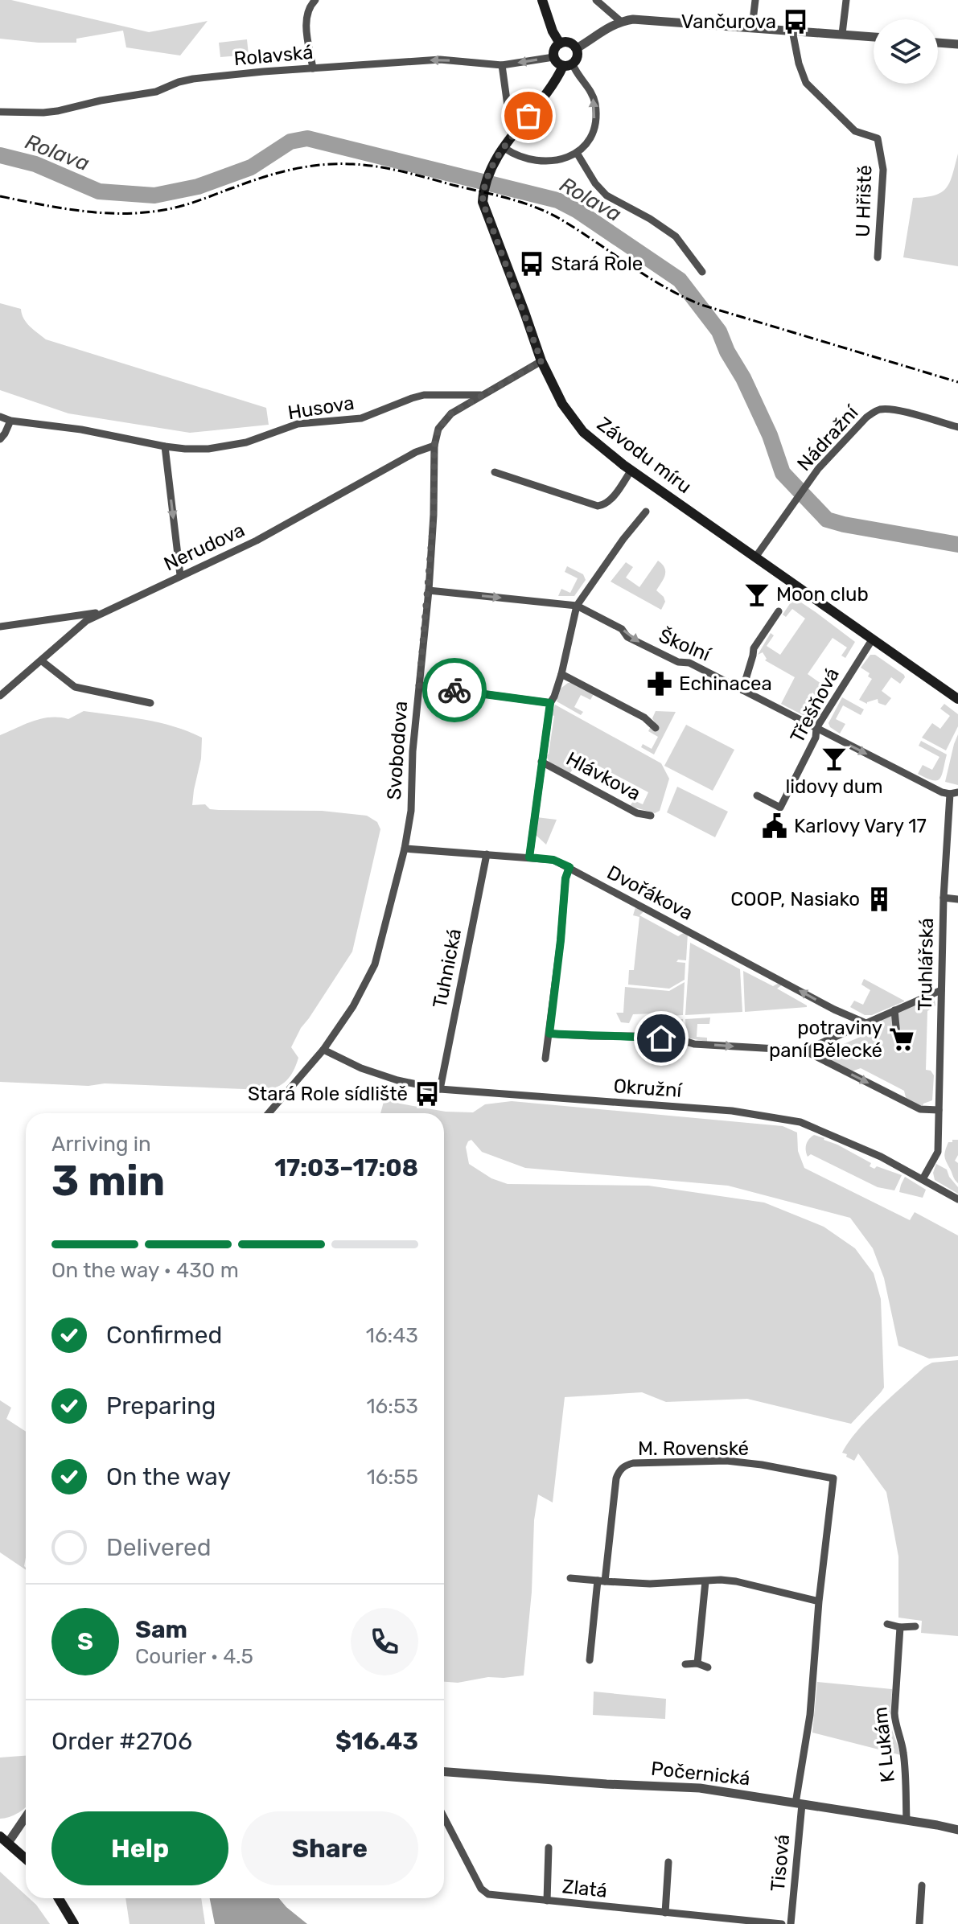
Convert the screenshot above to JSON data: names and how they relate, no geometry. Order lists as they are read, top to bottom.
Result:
{
  "streets": {
    "main road": ["Závodu míru"],
    "street": [
      "Rolavská",
      "U Hřiště",
      "Husova",
      "Nádražní",
      "Nerudova",
      "Školní",
      "Třešňová",
      "Svobodova",
      "Hlávkova",
      "Dvořákova",
      "Truhlářská",
      "Tuhnická",
      "Okružní",
      "M. Rovenské",
      "K Lukám",
      "Počernická",
      "Tisová",
      "Zlatá"
    ]
  },
  "crossings": [
    ["Rolavská", "Závodu míru"],
    ["Husova", "Svobodova"],
    ["Nádražní", "Závodu míru"],
    ["Závodu míru", "Třešňová"],
    ["Závodu míru", "Svobodova"],
    ["Nerudova", "Svobodova"],
    ["Školní", "Třešňová"],
    ["Školní", "Svobodova"],
    ["Školní", "Hlávkova"],
    ["Školní", "Truhlářská"],
    ["Svobodova", "Dvořákova"],
    ["Svobodova", "Okružní"],
    ["Hlávkova", "Dvořákova"],
    ["Dvořákova", "Tuhnická"],
    ["Truhlářská", "Okružní"],
    ["Tuhnická", "Okružní"],
    ["M. Rovenské", "Počernická"],
    ["M. Rovenské", "Tisová"],
    ["K Lukám", "Počernická"],
    ["Počernická", "Tisová"]
  ],
  "one_way": ["Rolavská", "Školní", "Dvořákova"],
  "water": ["Rolava"],
  "places": {
    "bus stop": ["Vančurova", "Stará Role", "Stará Role sídliště"],
    "bar": ["Moon club", "lidovy dum"],
    "pharmacy": ["Echinacea"],
    "public building": ["Karlovy Vary 17"],
    "building": ["COOP, Nasiako"],
    "supermarket": ["potraviny paní Bělecké"]
  },
  "page": {
    "heading": ["3 min", "Arriving in", "17:03–17:08"],
    "panel": [
      "Sam",
      "Courier · 4.5",
      "Order #2706",
      "$16.43"
    ],
    "bar": "On the way · 430 m",
    "list": [
      ["Confirmed", "16:43"],
      ["Preparing", "16:53"],
      ["On the way", "16:55"],
      "Delivered"
    ],
    "round": "S",
    "buttons": ["Help", "Share"]
  }
}
